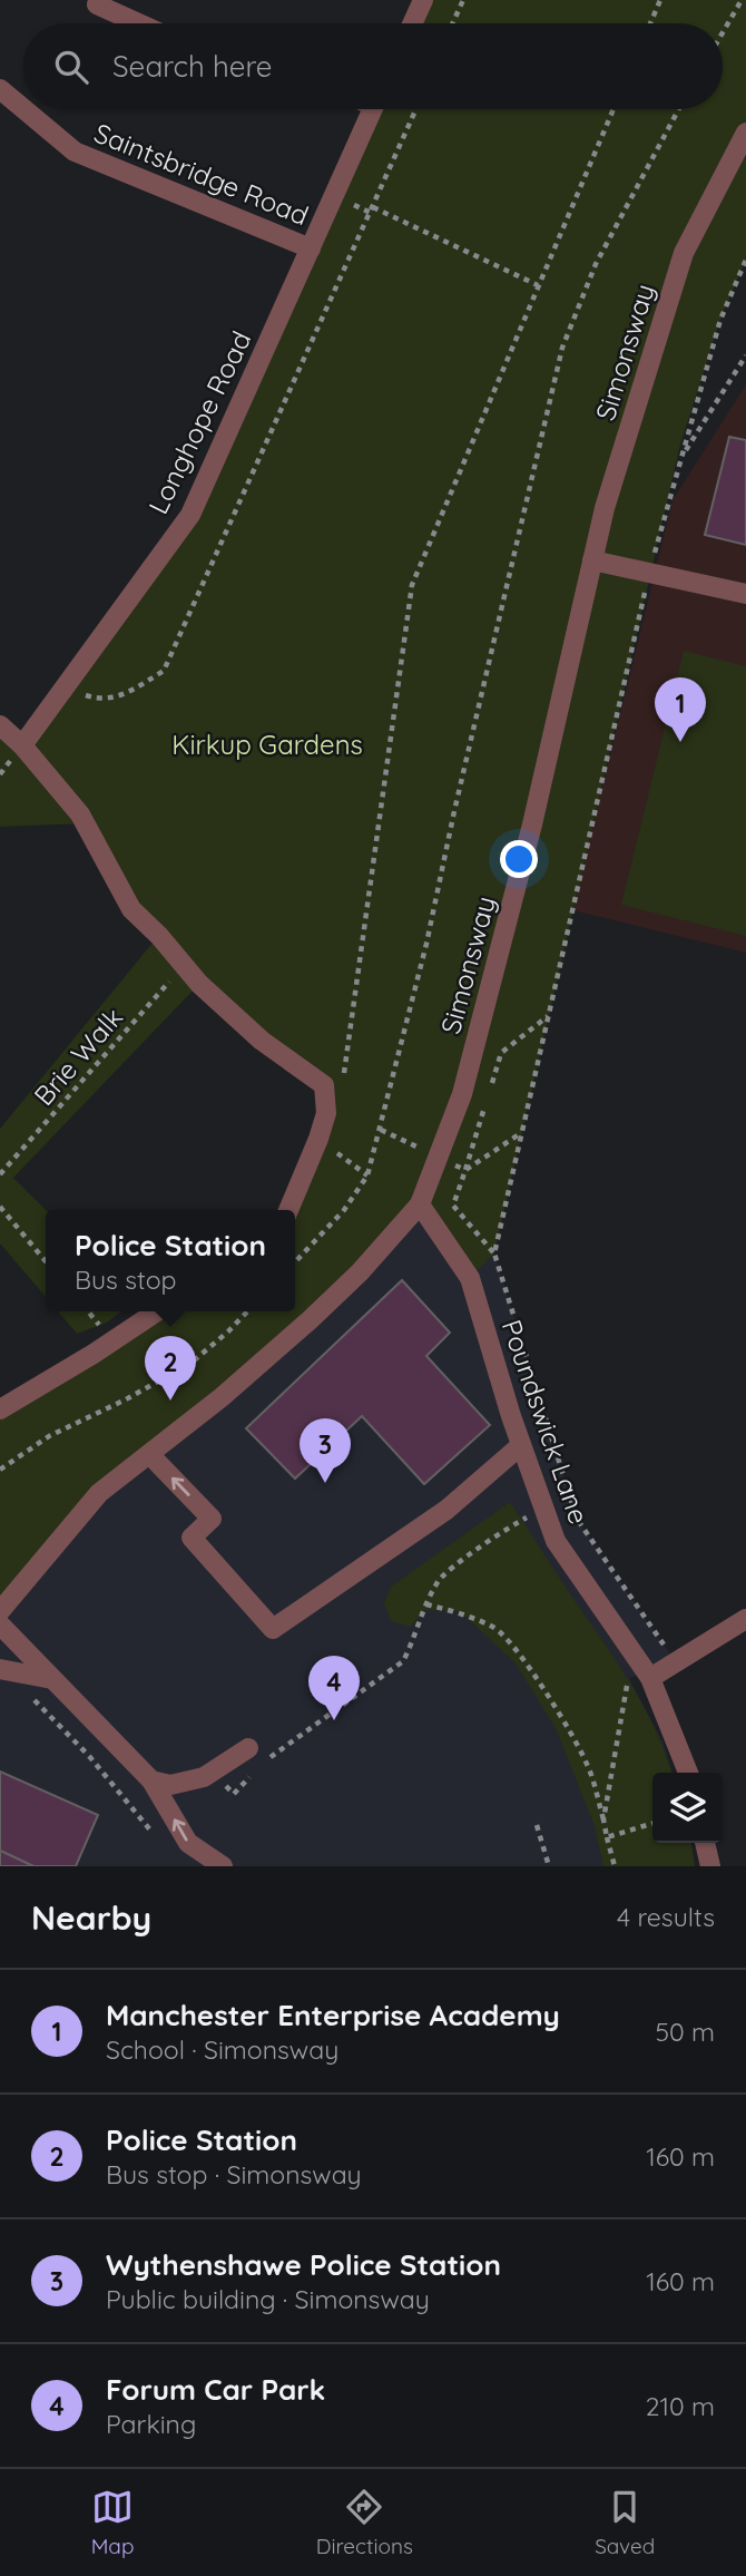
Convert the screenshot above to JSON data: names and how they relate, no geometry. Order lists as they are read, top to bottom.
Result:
{
  "streets": {
    "street": [
      "Saintsbridge Road",
      "Simonsway",
      "Longhope Road",
      "Poundswick Lane"
    ],
    "path": ["Brie Walk"]
  },
  "crossings": [
    ["Saintsbridge Road", "Longhope Road"],
    ["Simonsway", "Poundswick Lane"]
  ],
  "parks": ["Kirkup Gardens"],
  "page": {
    "search": "Search here",
    "pins": [
      "1",
      "2",
      "3",
      "4"
    ],
    "popup": ["Police Station", "Bus stop"],
    "heading": ["Nearby", "4 results"],
    "list": [
      {
        "mark": "1",
        "name": "Manchester Enterprise Academy",
        "note": "School · Simonsway",
        "value": "50 m"
      },
      {
        "mark": "2",
        "name": "Police Station",
        "note": "Bus stop · Simonsway",
        "value": "160 m"
      },
      {
        "mark": "3",
        "name": "Wythenshawe Police Station",
        "note": "Public building · Simonsway",
        "value": "160 m"
      },
      {
        "mark": "4",
        "name": "Forum Car Park",
        "note": "Parking",
        "value": "210 m"
      }
    ],
    "nav": ["Map", "Directions", "Saved"]
  }
}
